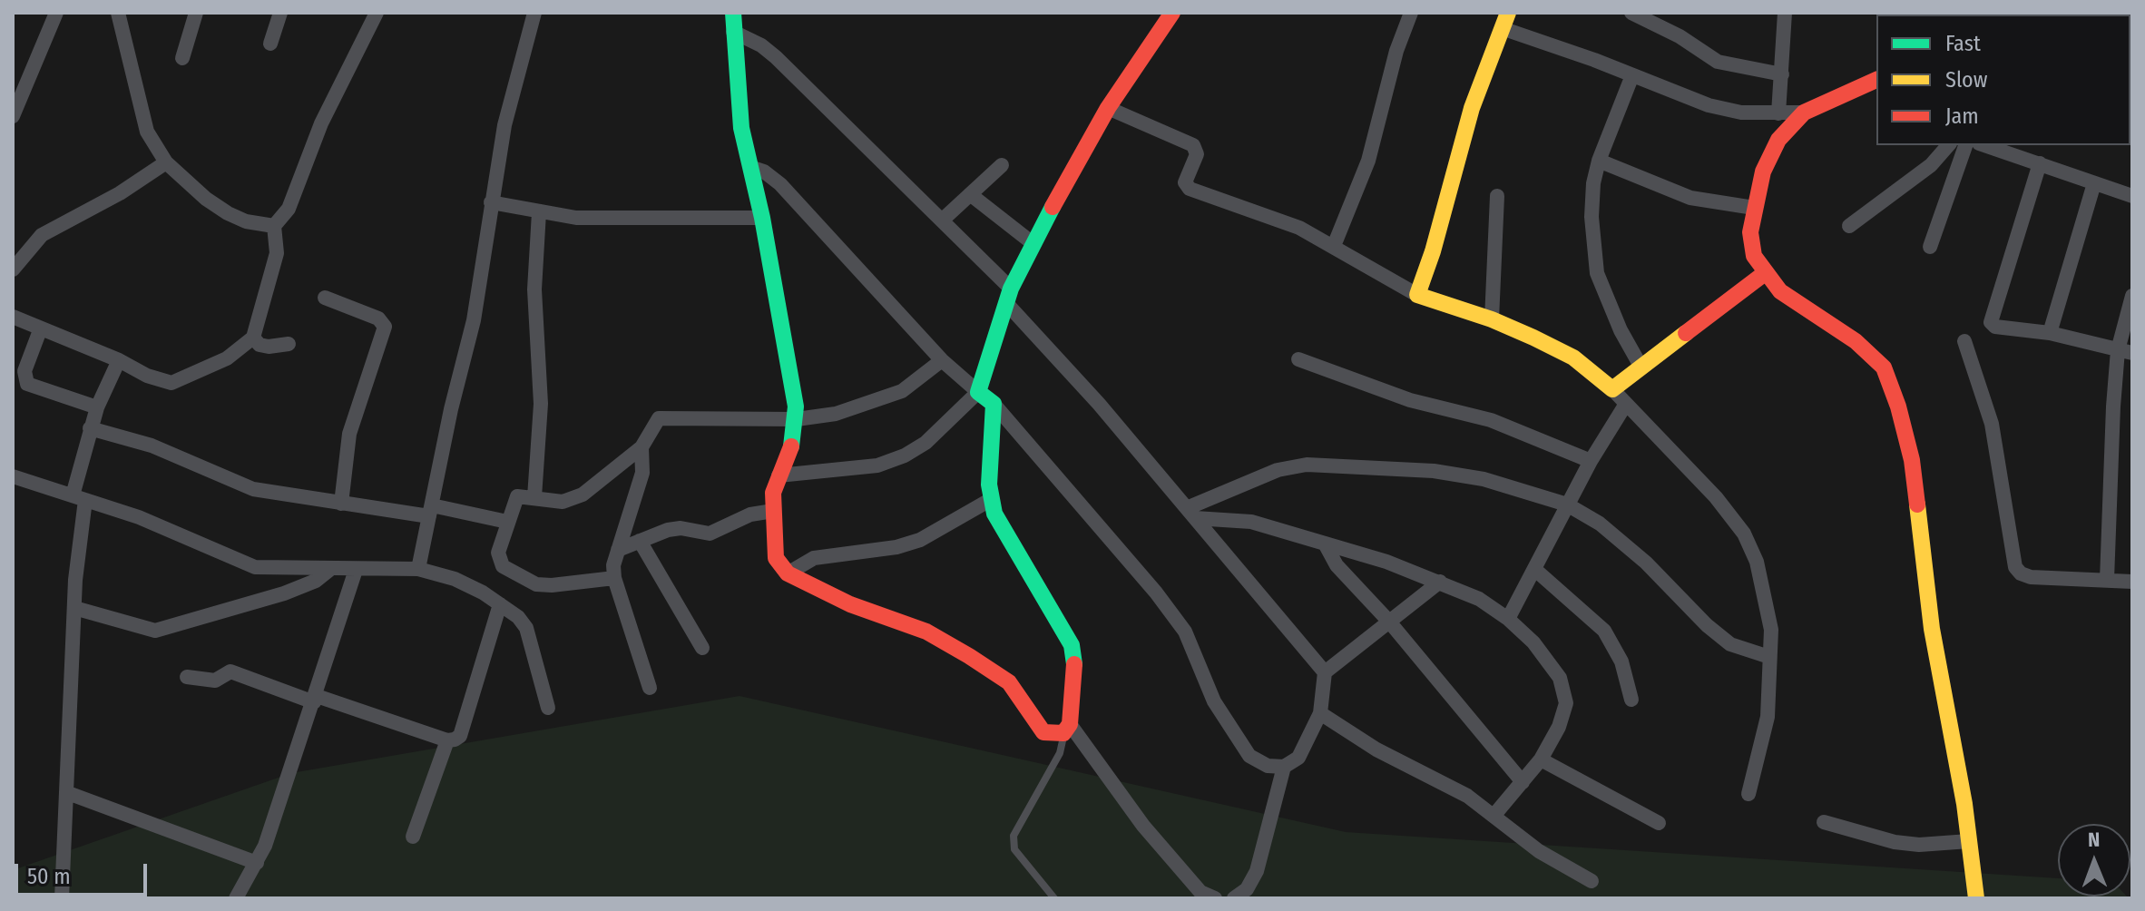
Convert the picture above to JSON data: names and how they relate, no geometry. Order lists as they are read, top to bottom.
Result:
{
  "legend": ["Fast", "Slow", "Jam"],
  "scale_bar": "50 m",
  "north": "top"
}
